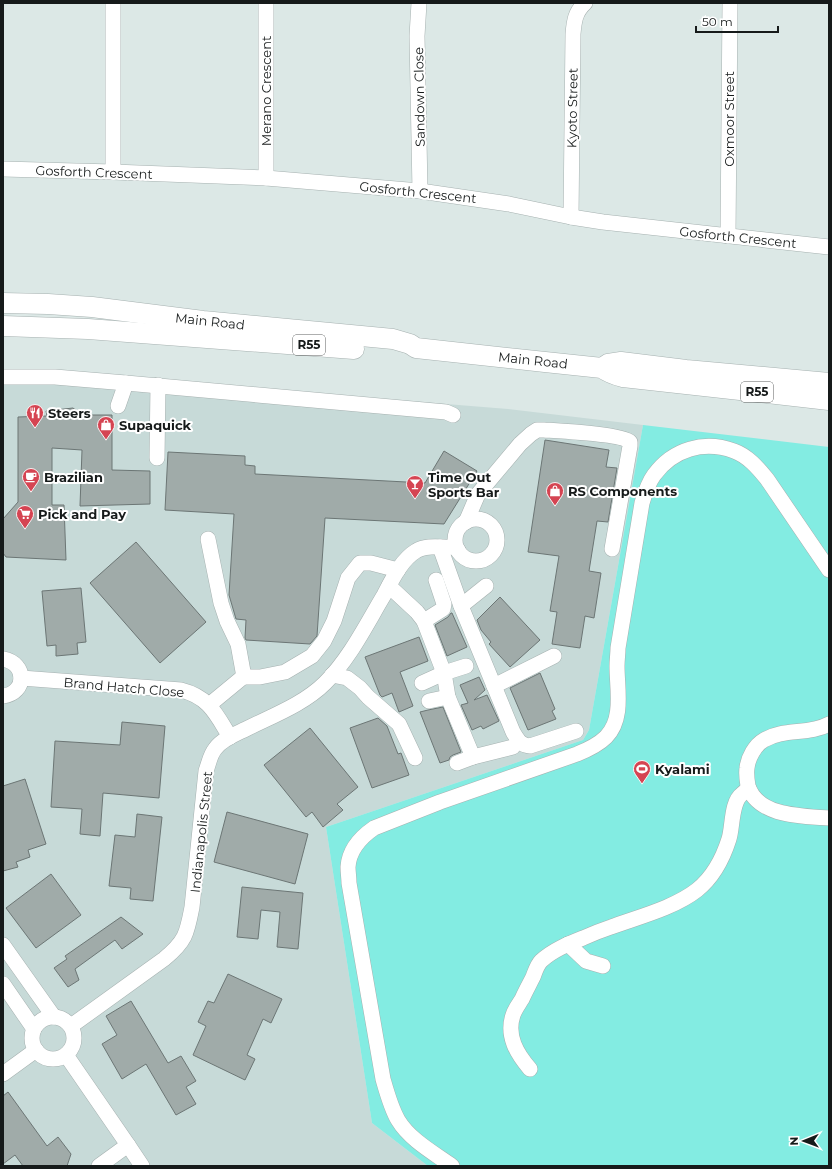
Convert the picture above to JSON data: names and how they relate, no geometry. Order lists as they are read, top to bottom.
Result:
{
  "streets": {
    "main road": ["Main Road", "R55"],
    "street": [
      "Merano Crescent",
      "Sandown Close",
      "Kyoto Street",
      "Oxmoor Street",
      "Gosforth Crescent",
      "Brand Hatch Close",
      "Indianapolis Street"
    ]
  },
  "crossings": [
    ["Merano Crescent", "Gosforth Crescent"],
    ["Sandown Close", "Gosforth Crescent"],
    ["Kyoto Street", "Gosforth Crescent"],
    ["Oxmoor Street", "Gosforth Crescent"],
    ["Main Road", "R55"],
    ["Brand Hatch Close", "Indianapolis Street"]
  ],
  "places": {
    "restaurant": ["Steers"],
    "shop": ["Supaquick", "RS Components"],
    "cafe": ["Brazilian"],
    "bar": ["Time Out Sports Bar"],
    "supermarket": ["Pick and Pay"],
    "sports": ["Kyalami"]
  },
  "scale_bar": "50 m",
  "north": "left"
}
